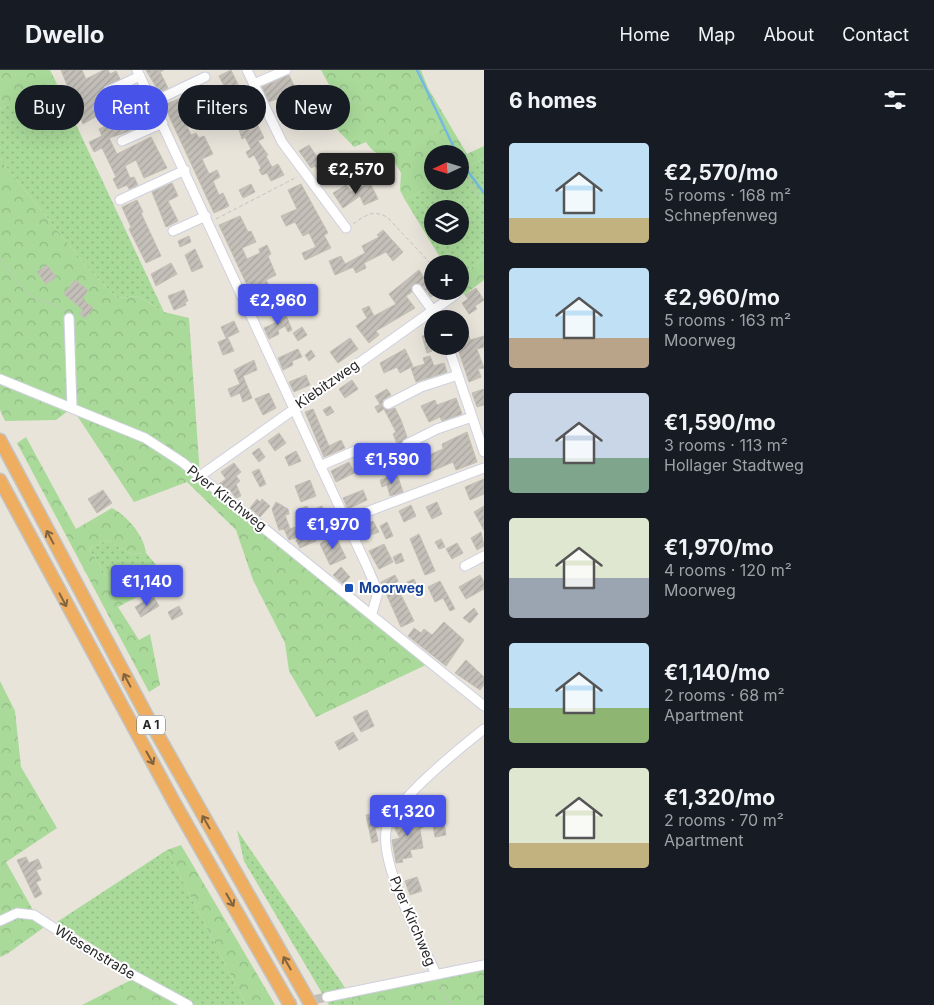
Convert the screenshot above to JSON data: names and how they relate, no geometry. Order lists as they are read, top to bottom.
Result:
{
  "streets": {
    "highway": ["A 1"],
    "street": ["Kiebitzweg", "Pyer Kirchweg", "Wiesenstraße"]
  },
  "crossings": [
    ["Kiebitzweg", "Pyer Kirchweg"]
  ],
  "places": {
    "transit": ["Moorweg"]
  },
  "north": "left",
  "page": {
    "header": "Dwello",
    "nav": [
      "Home",
      "Map",
      "About",
      "Contact"
    ],
    "heading": "6 homes",
    "chip": [
      "Buy",
      "Rent",
      "Filters",
      "New"
    ],
    "list": [
      {
        "name": "€2,570/mo",
        "note": "5 rooms · 168 m² · Schnepfenweg"
      },
      {
        "name": "€2,960/mo",
        "note": "5 rooms · 163 m² · Moorweg"
      },
      {
        "name": "€1,590/mo",
        "note": "3 rooms · 113 m² · Hollager Stadtweg"
      },
      {
        "name": "€1,970/mo",
        "note": "4 rooms · 120 m² · Moorweg"
      },
      {
        "name": "€1,140/mo",
        "note": "2 rooms · 68 m² · Apartment"
      },
      {
        "name": "€1,320/mo",
        "note": "2 rooms · 70 m² · Apartment"
      }
    ],
    "map_buttons": ["+", "−"],
    "price": [
      "€2,570",
      "€2,960",
      "€1,590",
      "€1,970",
      "€1,140",
      "€1,320"
    ]
  }
}
